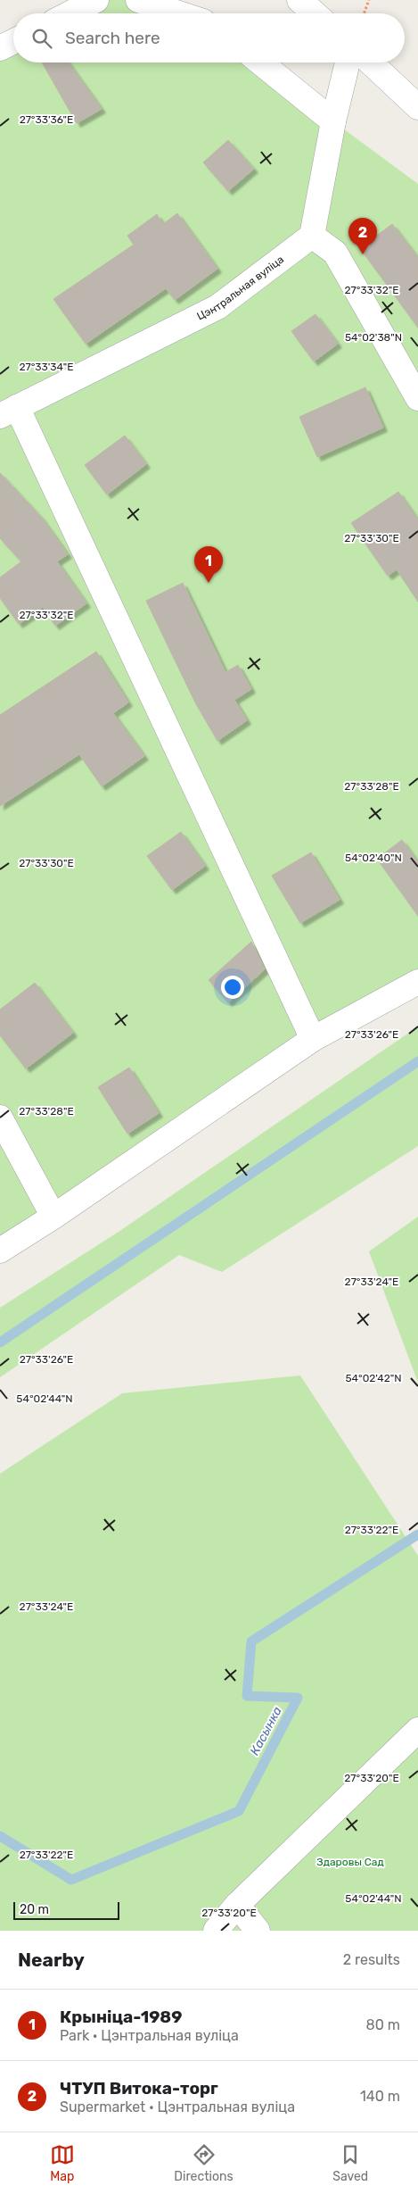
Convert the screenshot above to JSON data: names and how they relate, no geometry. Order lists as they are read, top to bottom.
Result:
{
  "streets": {
    "street": ["Цэнтральная вуліца"]
  },
  "water": ["Касынка"],
  "parks": ["Здаровы Сад"],
  "scale_bar": "20 m",
  "page": {
    "search": "Search here",
    "pins": ["2", "1"],
    "scale": "20 m",
    "heading": ["Nearby", "2 results"],
    "list": [
      {
        "mark": "1",
        "name": "Крыніца-1989",
        "note": "Park · Цэнтральная вуліца",
        "value": "80 m"
      },
      {
        "mark": "2",
        "name": "ЧТУП Витока-торг",
        "note": "Supermarket · Цэнтральная вуліца",
        "value": "140 m"
      }
    ],
    "nav": ["Map", "Directions", "Saved"]
  },
  "coordinates": [
    "27°33'36\"E",
    "27°33'32\"E",
    "54°02'38\"N",
    "27°33'34\"E",
    "27°33'30\"E",
    "27°33'28\"E",
    "54°02'40\"N",
    "27°33'26\"E",
    "27°33'24\"E",
    "54°02'42\"N",
    "54°02'44\"N",
    "27°33'22\"E",
    "27°33'20\"E"
  ]
}
